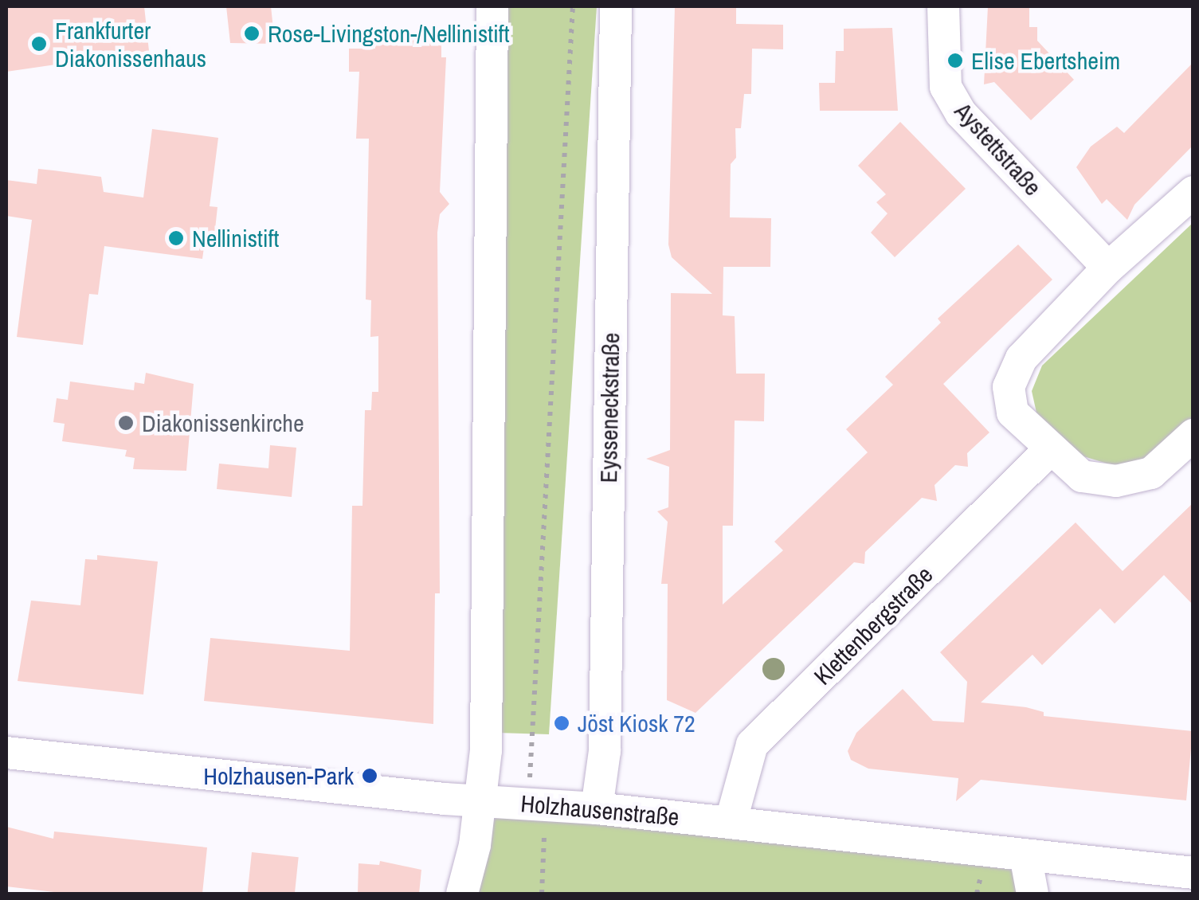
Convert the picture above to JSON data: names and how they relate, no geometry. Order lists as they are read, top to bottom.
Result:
{
  "streets": {
    "street": [
      "Aystettstraße",
      "Eysseneckstraße",
      "Klettenbergstraße",
      "Holzhausenstraße"
    ]
  },
  "crossings": [
    ["Eysseneckstraße", "Holzhausenstraße"],
    ["Klettenbergstraße", "Holzhausenstraße"]
  ],
  "places": [
    "Rose-Livingston-/Nellinistift",
    "Frankfurter Diakonissenhaus",
    "Elise Ebertsheim",
    "Nellinistift",
    "Diakonissenkirche",
    "Jöst Kiosk 72",
    "Holzhausen-Park"
  ]
}
